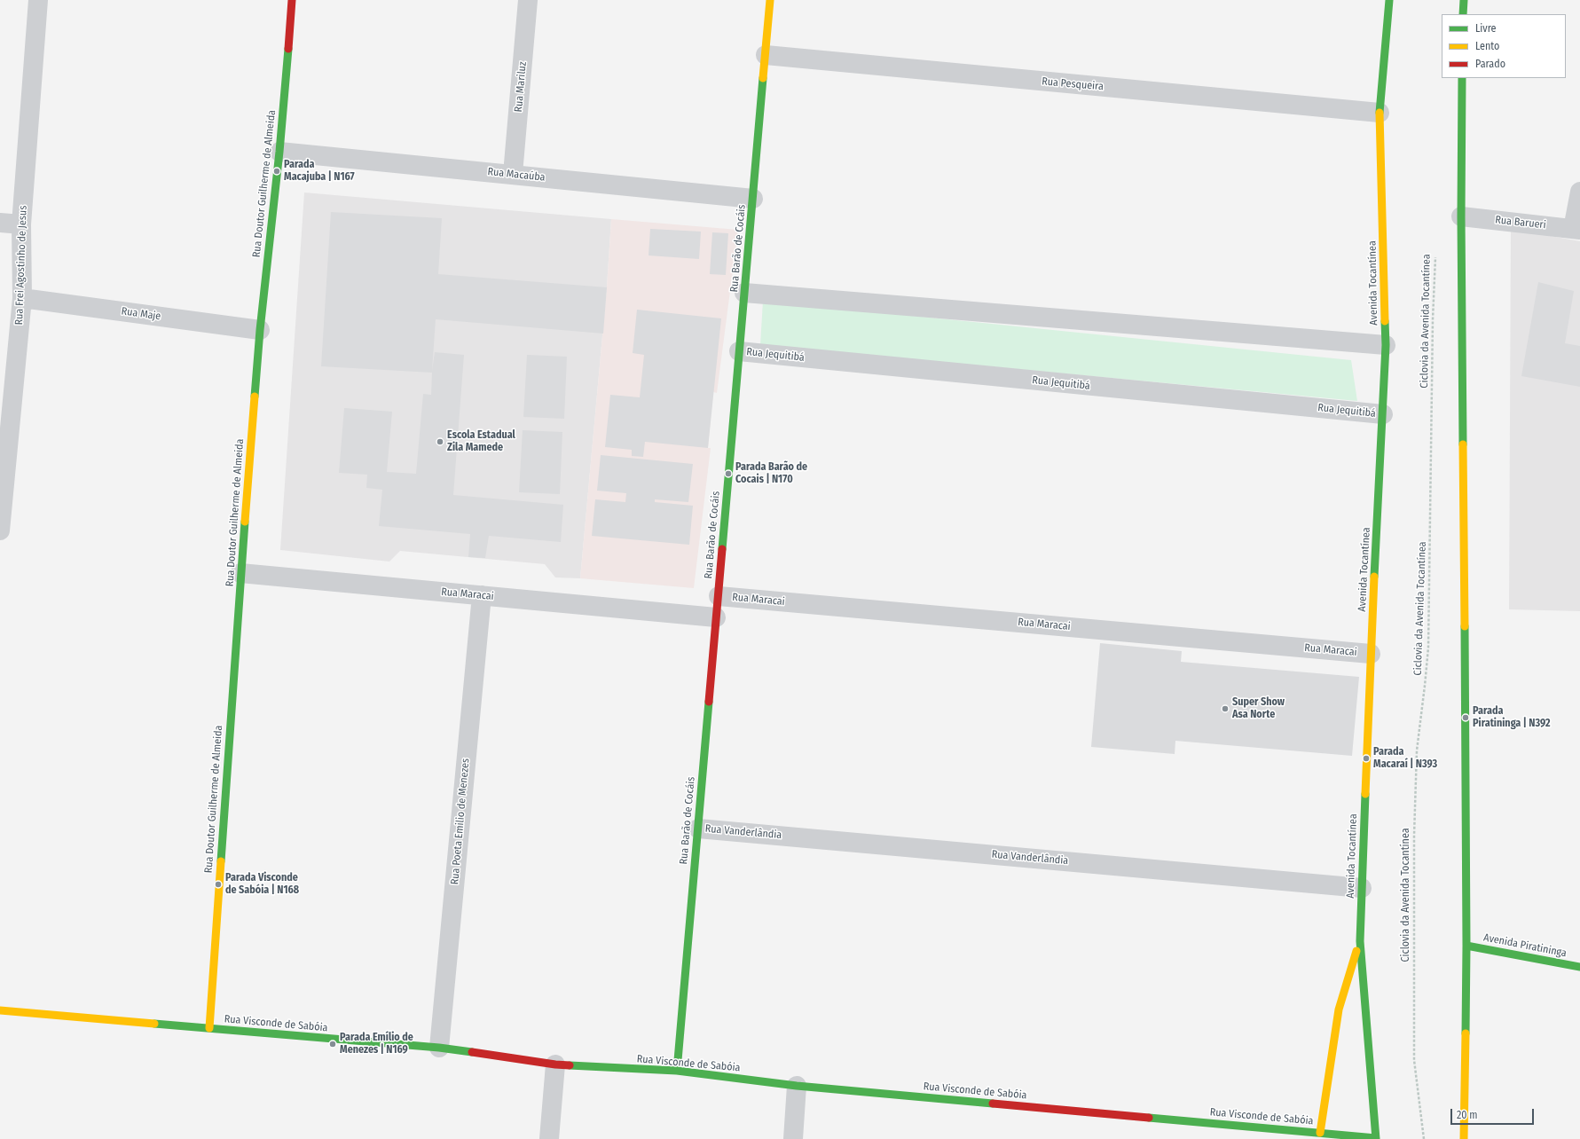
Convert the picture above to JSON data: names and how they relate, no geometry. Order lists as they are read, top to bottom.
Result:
{
  "streets": {
    "street": [
      "Rua Pesqueira",
      "Rua Mariluz",
      "Rua Macaúba",
      "Rua Doutor Guilherme de Almeida",
      "Rua Barueri",
      "Rua Barão de Cocáis",
      "Rua Frei Agostinho de Jesus",
      "Avenida Tocantínea",
      "Rua Maje",
      "Rua Jequitibá",
      "Rua Maracai",
      "Rua Poeta Emilio de Menezes",
      "Rua Vanderlândia",
      "Avenida Piratininga",
      "Rua Visconde de Sabóia"
    ],
    "path": ["Ciclovia da Avenida Tocantínea"]
  },
  "crossings": [
    ["Rua Pesqueira", "Rua Barão de Cocáis"],
    ["Rua Pesqueira", "Avenida Tocantínea"],
    ["Rua Mariluz", "Rua Macaúba"],
    ["Rua Macaúba", "Rua Doutor Guilherme de Almeida"],
    ["Rua Macaúba", "Rua Barão de Cocáis"],
    ["Rua Doutor Guilherme de Almeida", "Rua Maje"],
    ["Rua Doutor Guilherme de Almeida", "Rua Maracai"],
    ["Rua Doutor Guilherme de Almeida", "Rua Visconde de Sabóia"],
    ["Rua Barão de Cocáis", "Rua Jequitibá"],
    ["Rua Barão de Cocáis", "Rua Maracai"],
    ["Rua Barão de Cocáis", "Rua Vanderlândia"],
    ["Rua Barão de Cocáis", "Rua Visconde de Sabóia"],
    ["Rua Frei Agostinho de Jesus", "Rua Maje"],
    ["Avenida Tocantínea", "Rua Jequitibá"],
    ["Avenida Tocantínea", "Rua Maracai"],
    ["Avenida Tocantínea", "Rua Vanderlândia"],
    ["Avenida Tocantínea", "Rua Visconde de Sabóia"],
    ["Rua Maracai", "Rua Poeta Emilio de Menezes"],
    ["Rua Poeta Emilio de Menezes", "Rua Visconde de Sabóia"]
  ],
  "places": [
    "Parada Macajuba | N167",
    "Escola Estadual Zila Mamede",
    "Parada Barão de Cocais | N170",
    "Super Show Asa Norte",
    "Parada Piratininga | N392",
    "Parada Macaraí | N393",
    "Parada Visconde de Sabóia | N168",
    "Parada Emílio de Menezes | N169"
  ],
  "legend": ["Livre", "Lento", "Parado"],
  "scale_bar": "20 m"
}
